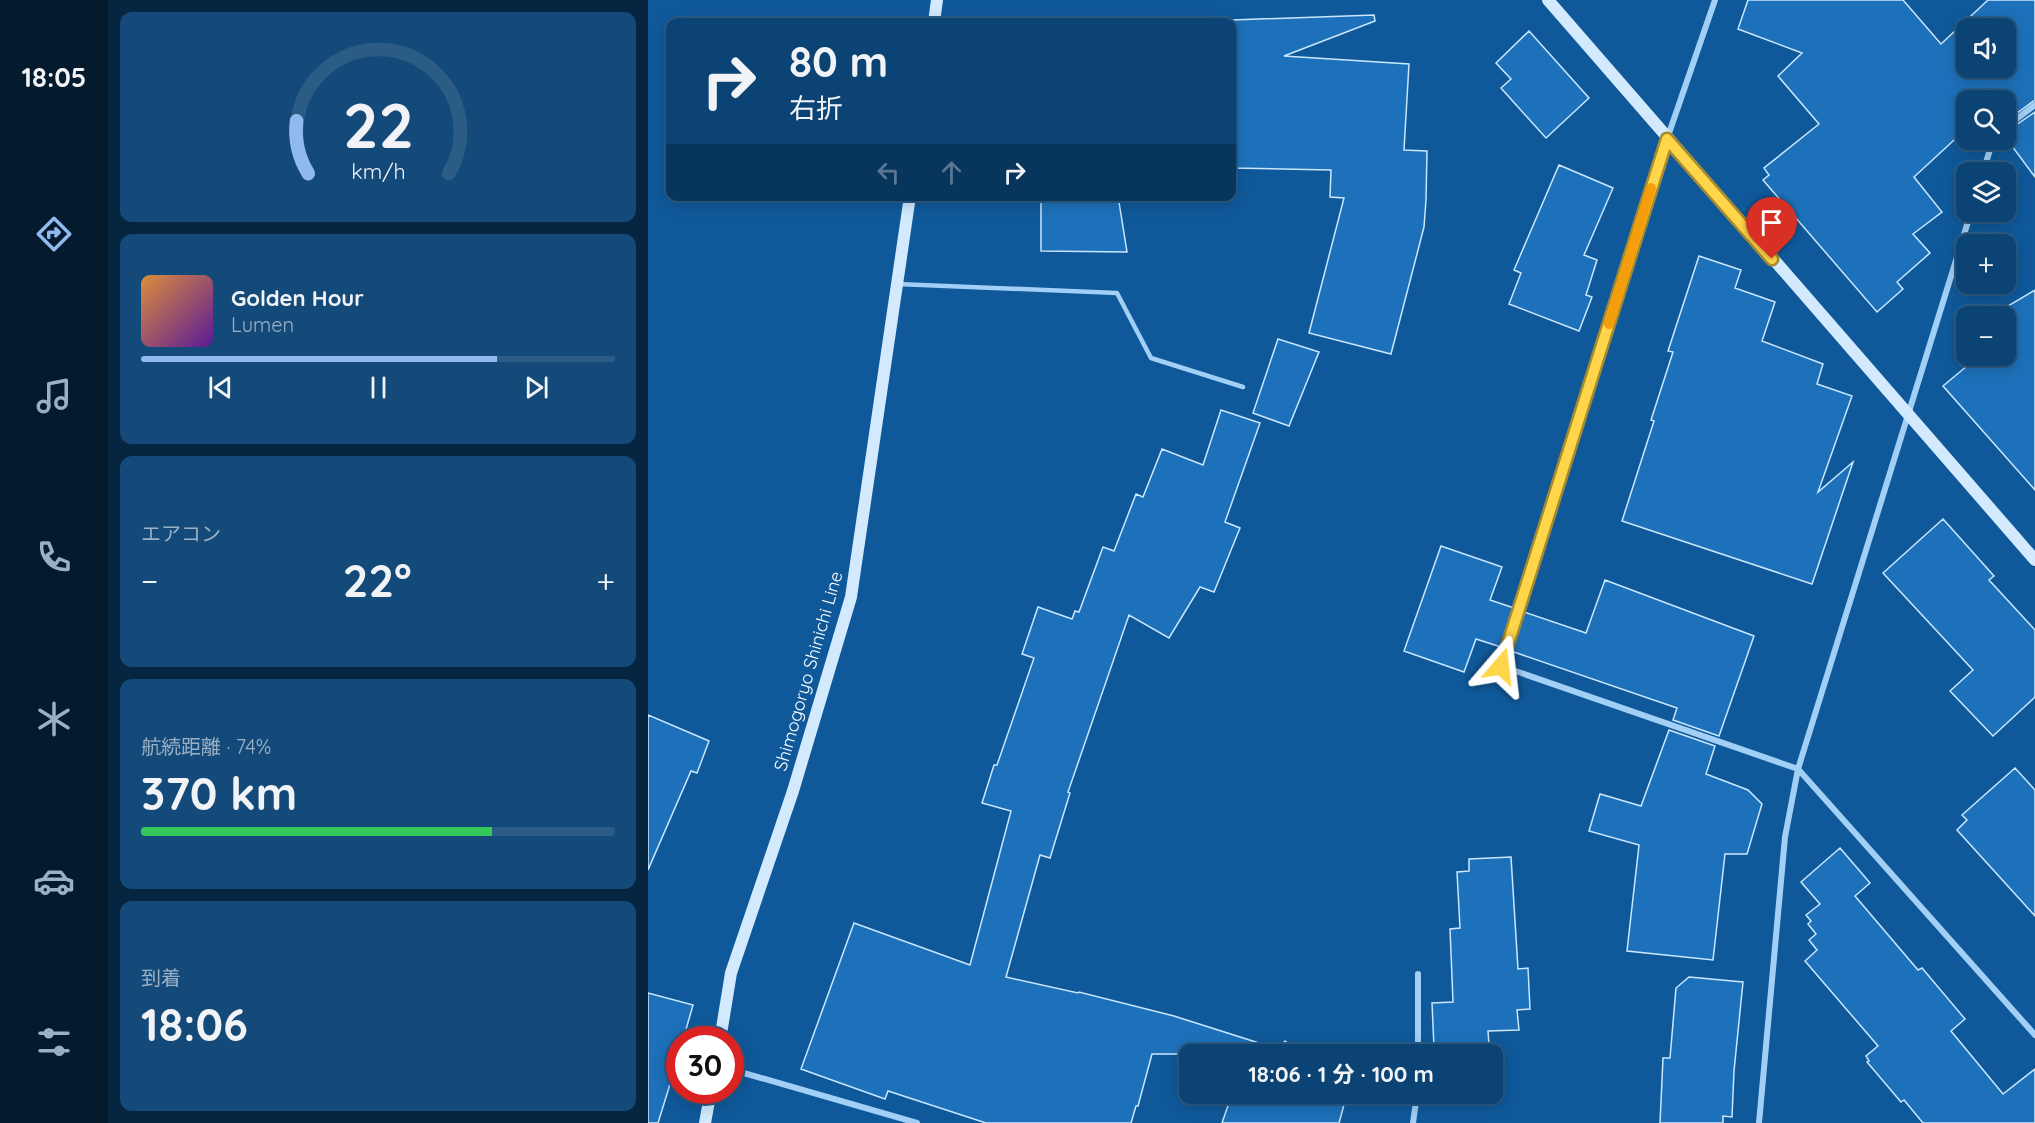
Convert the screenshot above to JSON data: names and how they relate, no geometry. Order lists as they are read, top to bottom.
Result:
{
  "streets": {
    "main road": ["Shimogoryo Shinichi Line"]
  },
  "page": {
    "tabs": "18:05",
    "map_buttons": ["+", "−"],
    "turn": ["80 m", "右折"],
    "song": ["Golden Hour", "Lumen"],
    "tile": [
      "エアコン",
      ["航続距離 · 74%", "370 km"],
      ["到着", "18:06"]
    ],
    "heat": ["−", "22°", "+"],
    "limit": "30",
    "trip": "18:06 · 1 分 · 100 m",
    "gauge": ["22", "km/h"]
  }
}
